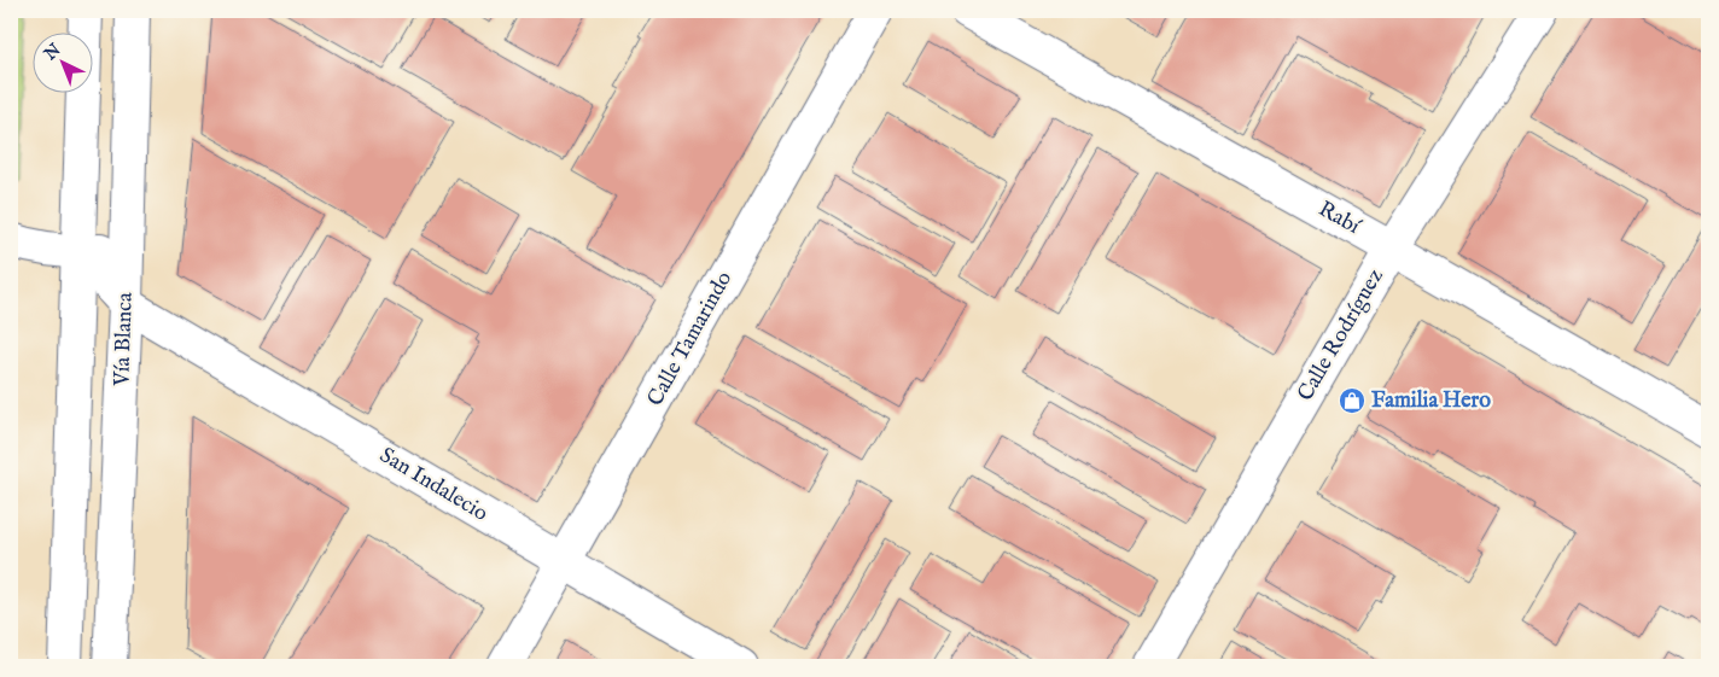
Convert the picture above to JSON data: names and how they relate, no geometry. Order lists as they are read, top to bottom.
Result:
{
  "streets": {
    "street": [
      "Rabí",
      "Calle Rodríguez",
      "Vía Blanca",
      "Calle Tamarindo",
      "San Indalecio"
    ]
  },
  "crossings": [
    ["Rabí", "Calle Rodríguez"],
    ["Vía Blanca", "San Indalecio"],
    ["Calle Tamarindo", "San Indalecio"]
  ],
  "places": {
    "shop": ["Familia Hero"]
  },
  "north": "top left"
}
